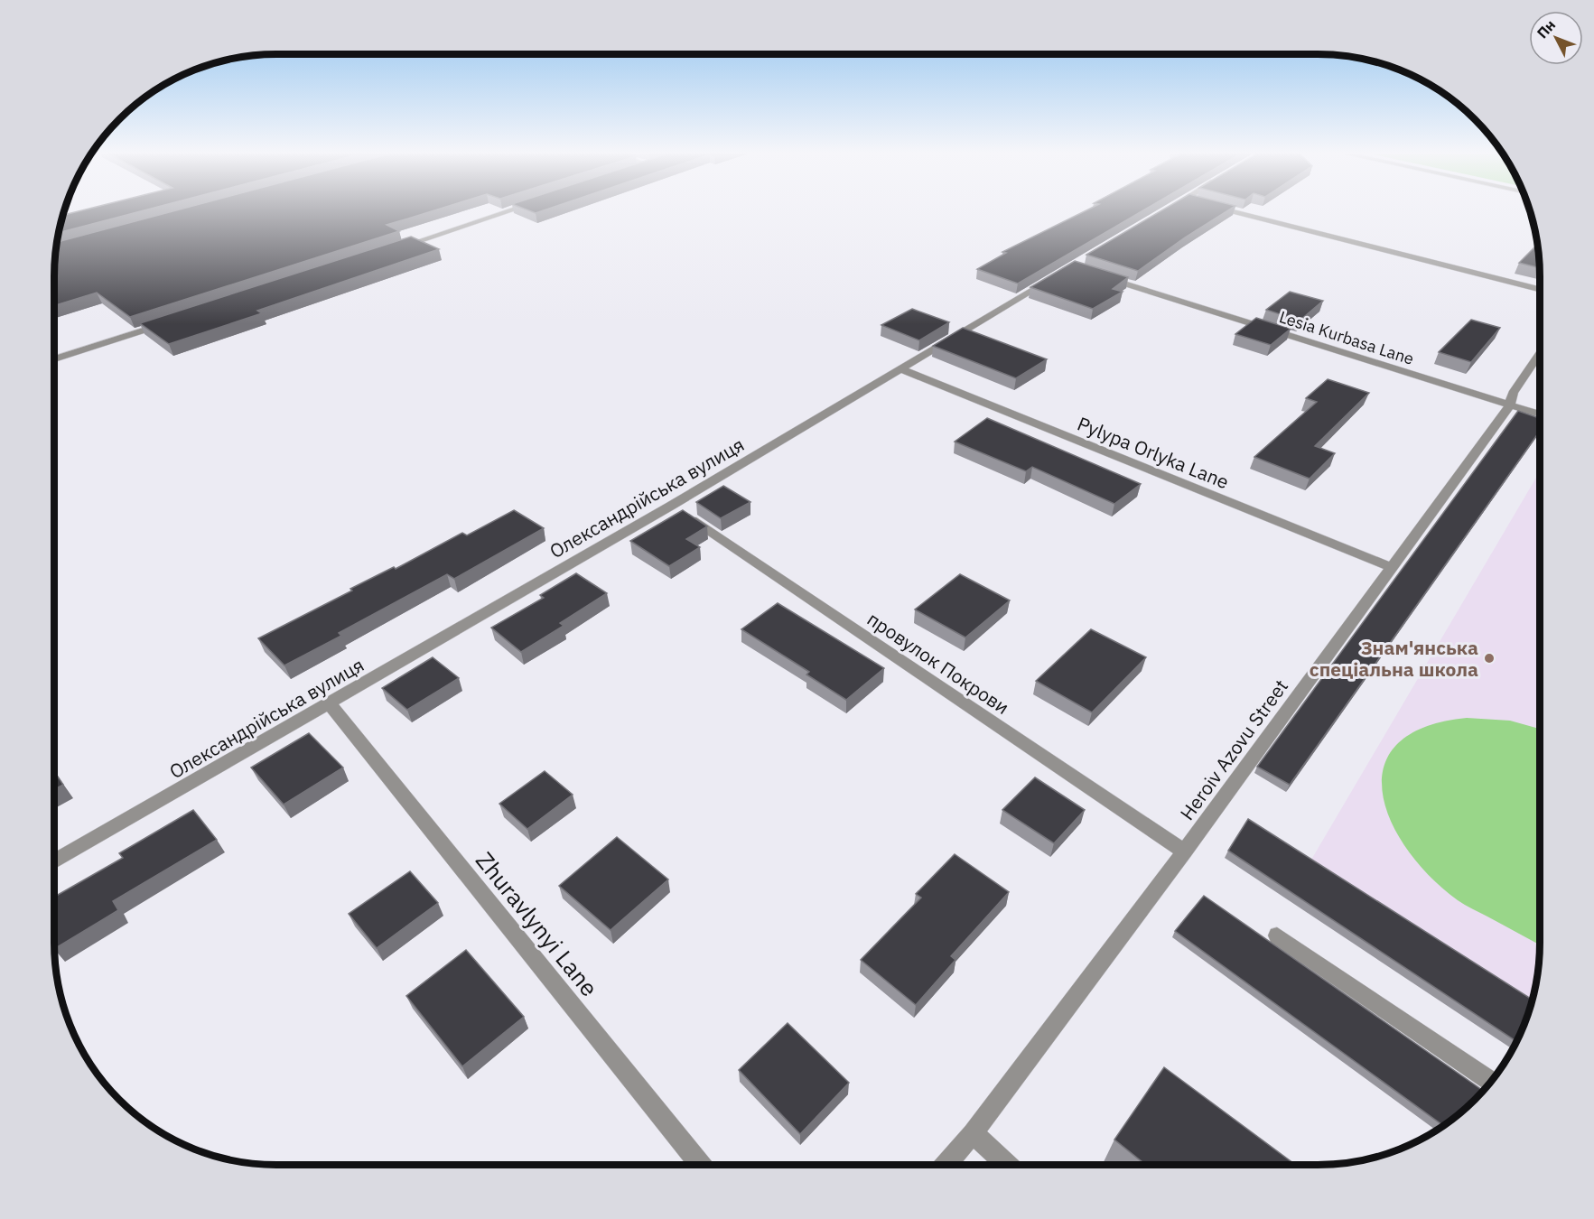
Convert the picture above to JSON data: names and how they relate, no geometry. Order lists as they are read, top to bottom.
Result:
{
  "streets": {
    "street": [
      "Lesia Kurbasa Lane",
      "Pylypa Orlyka Lane",
      "Олександрійська вулиця",
      "провулок Покрови",
      "Heroiv Azovu Street",
      "Zhuravlynyi Lane"
    ]
  },
  "crossings": [
    ["Lesia Kurbasa Lane", "Heroiv Azovu Street"],
    ["Pylypa Orlyka Lane", "Олександрійська вулиця"],
    ["Pylypa Orlyka Lane", "Heroiv Azovu Street"],
    ["Олександрійська вулиця", "провулок Покрови"],
    ["Олександрійська вулиця", "Zhuravlynyi Lane"],
    ["провулок Покрови", "Heroiv Azovu Street"]
  ],
  "places": ["Знам'янська спеціальна школа"],
  "north": "top left"
}
